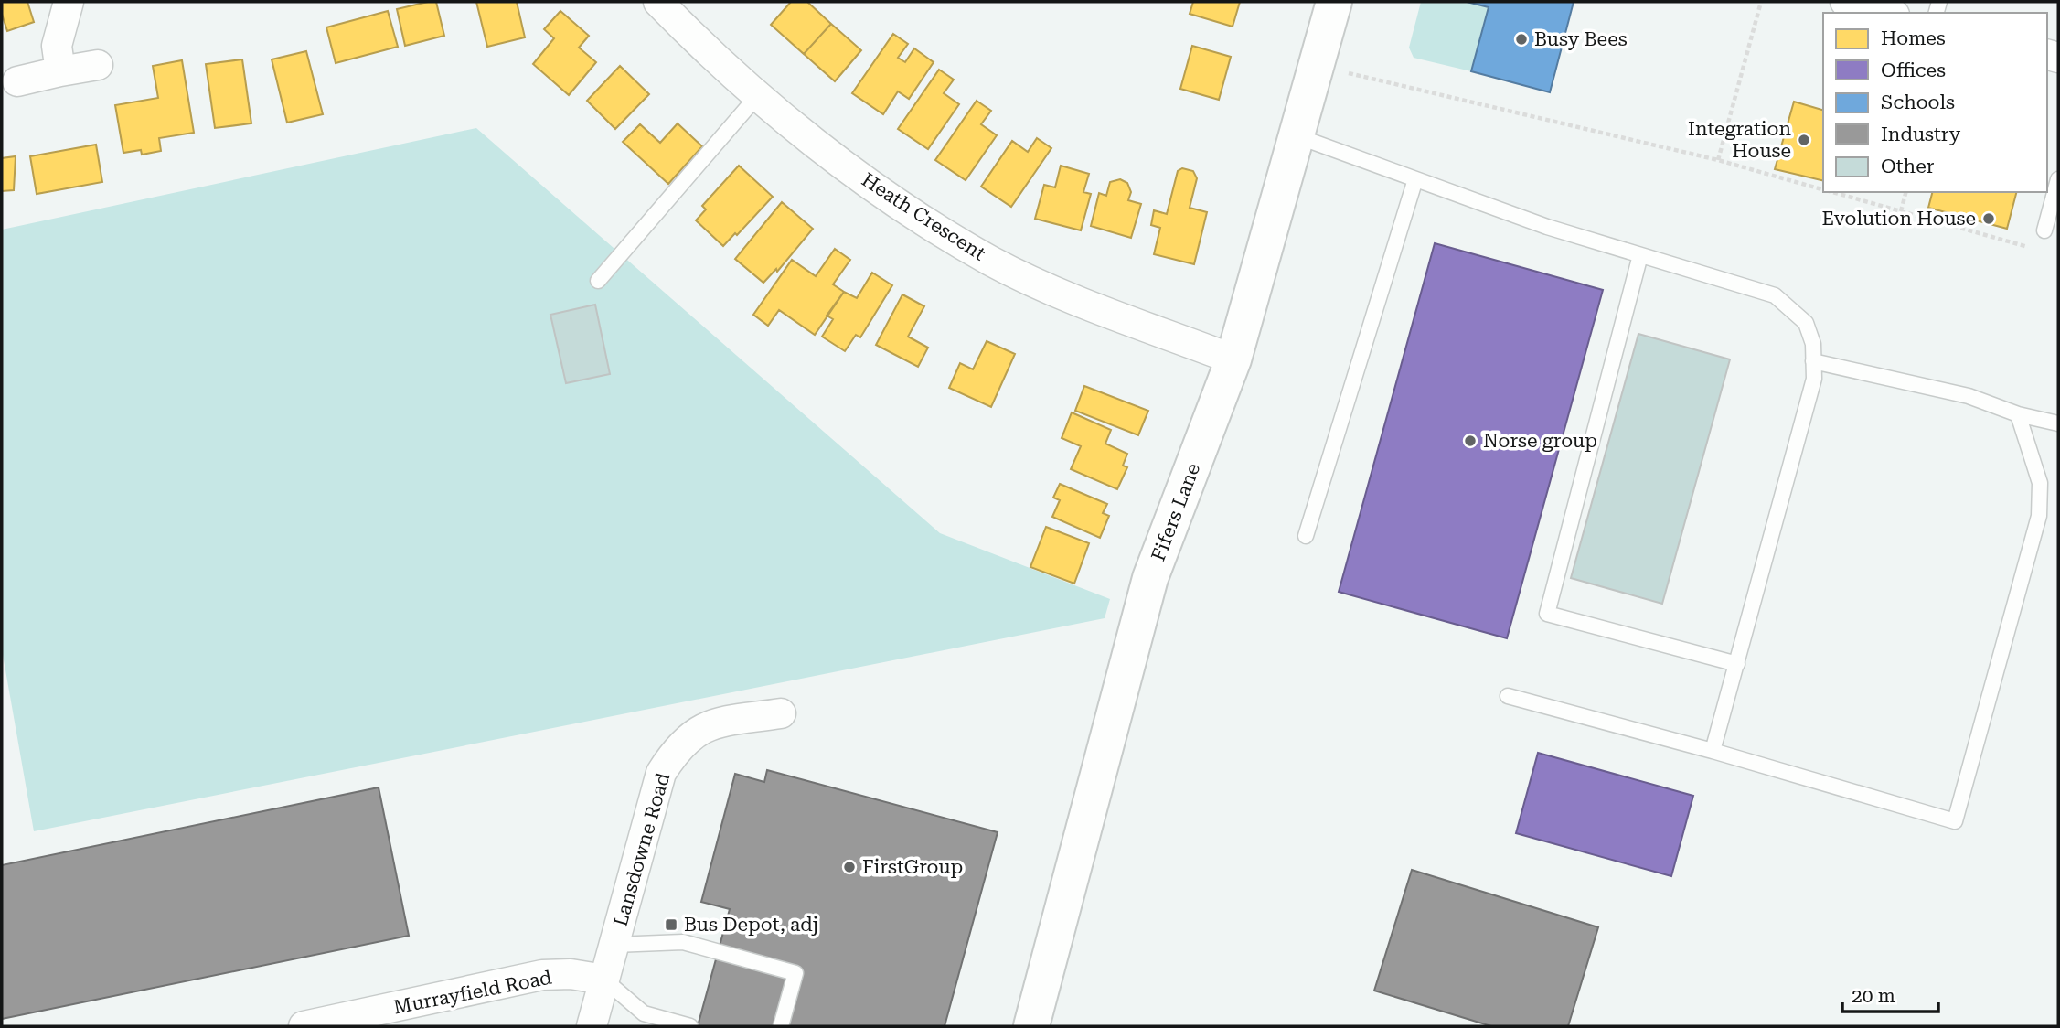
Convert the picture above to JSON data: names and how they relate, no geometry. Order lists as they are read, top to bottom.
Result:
{
  "streets": {
    "street": [
      "Heath Crescent",
      "Fifers Lane",
      "Lansdowne Road",
      "Murrayfield Road"
    ]
  },
  "crossings": [
    ["Heath Crescent", "Fifers Lane"],
    ["Lansdowne Road", "Murrayfield Road"]
  ],
  "places": {
    "other": [
      "Busy Bees",
      "Integration House",
      "Evolution House",
      "Norse group",
      "FirstGroup"
    ],
    "transit": ["Bus Depot, adj"]
  },
  "legend": [
    "Homes",
    "Offices",
    "Schools",
    "Industry",
    "Other"
  ],
  "scale_bar": "20 m"
}
